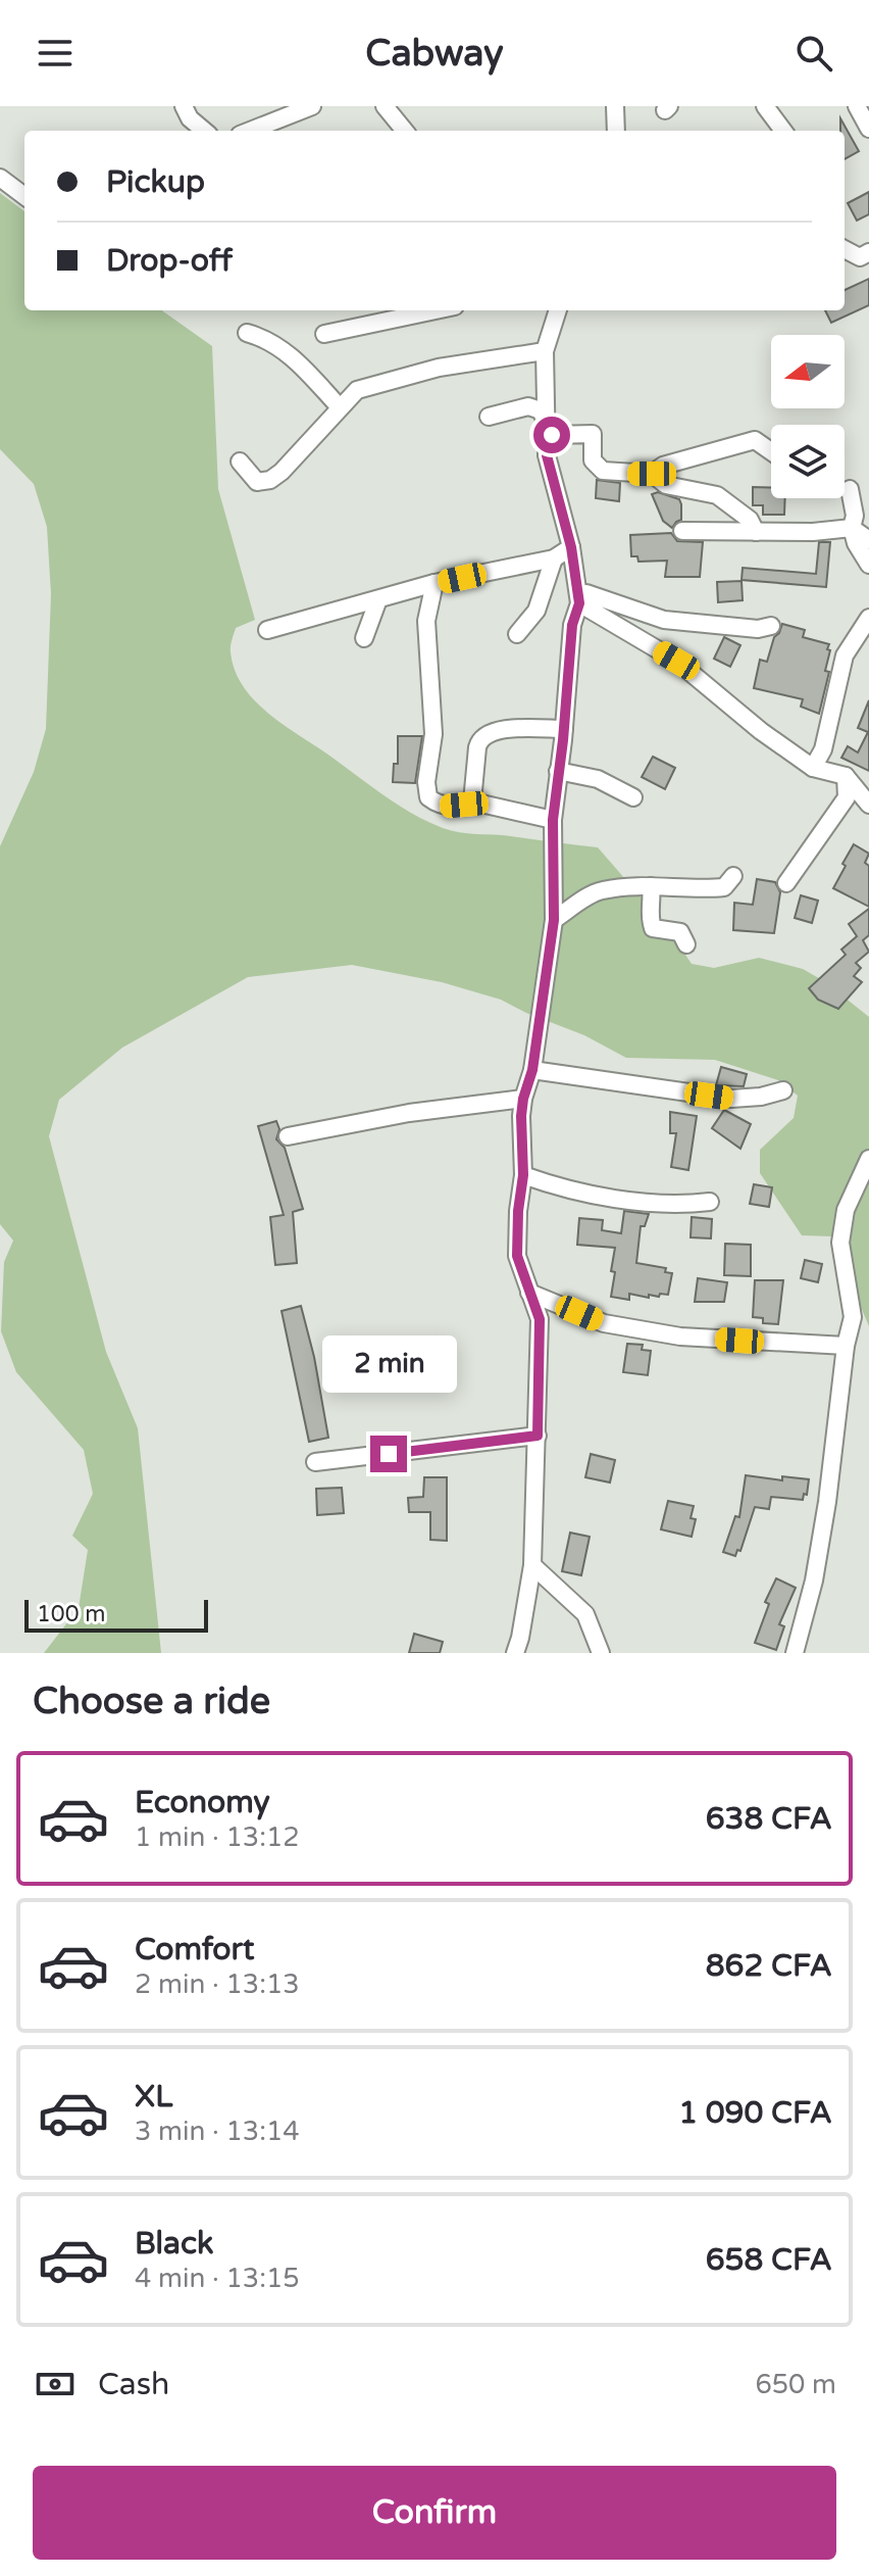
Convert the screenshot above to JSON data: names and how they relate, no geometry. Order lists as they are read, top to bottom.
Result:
{
  "scale_bar": "100 m",
  "north": "left",
  "page": {
    "header": "Cabway",
    "banner": ["Pickup", "Drop-off"],
    "bubble": "2 min",
    "scale": "100 m",
    "heading": "Choose a ride",
    "list": [
      {
        "name": "Economy",
        "note": "1 min · 13:12",
        "value": "638 CFA"
      },
      {
        "name": "Comfort",
        "note": "2 min · 13:13",
        "value": "862 CFA"
      },
      {
        "name": "XL",
        "note": "3 min · 13:14",
        "value": "1 090 CFA"
      },
      {
        "name": "Black",
        "note": "4 min · 13:15",
        "value": "658 CFA"
      }
    ],
    "pay": ["Cash", "650 m"],
    "buttons": "Confirm"
  }
}
